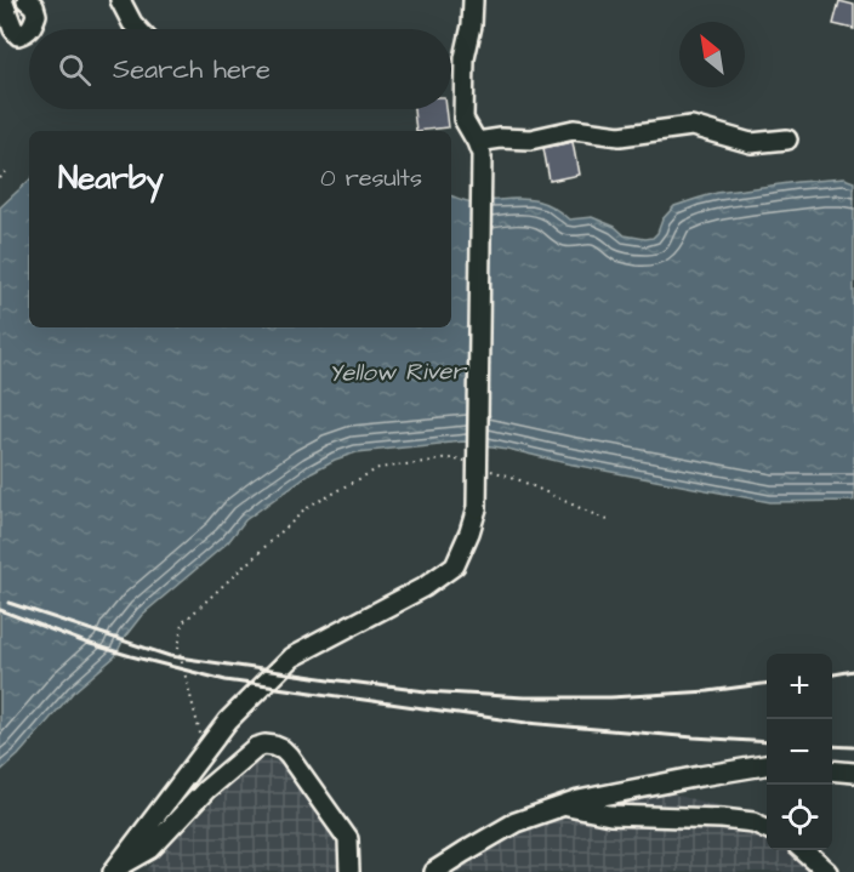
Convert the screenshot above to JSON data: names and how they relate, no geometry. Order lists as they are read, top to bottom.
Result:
{
  "water": ["Yellow River"],
  "north": "top left",
  "page": {
    "search": "Search here",
    "heading": ["Nearby", "0 results"],
    "map_buttons": ["+", "−"]
  }
}
